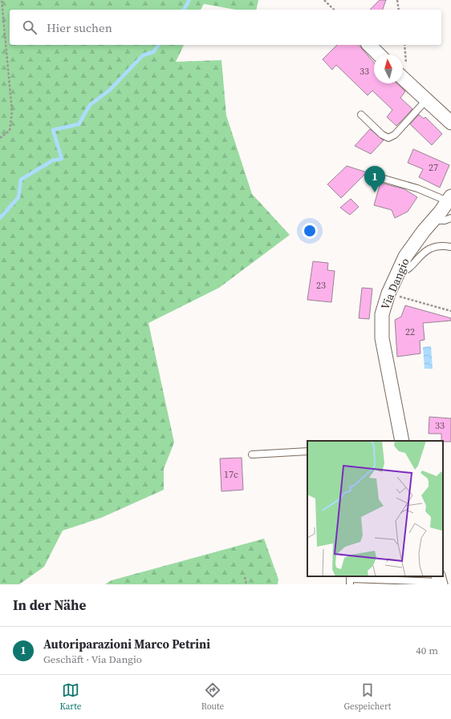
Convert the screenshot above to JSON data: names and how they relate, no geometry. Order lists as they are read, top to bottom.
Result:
{
  "streets": {
    "street": ["Via Dangio"]
  },
  "house_numbers": [
    "33",
    "27",
    "23",
    "22",
    "33",
    "17c"
  ],
  "north": "top",
  "page": {
    "search": "Hier suchen",
    "pins": "1",
    "heading": "In der Nähe",
    "list": [
      {
        "mark": "1",
        "name": "Autoriparazioni Marco Petrini",
        "note": "Geschäft · Via Dangio",
        "value": "40 m"
      }
    ],
    "nav": ["Karte", "Route", "Gespeichert"]
  }
}
